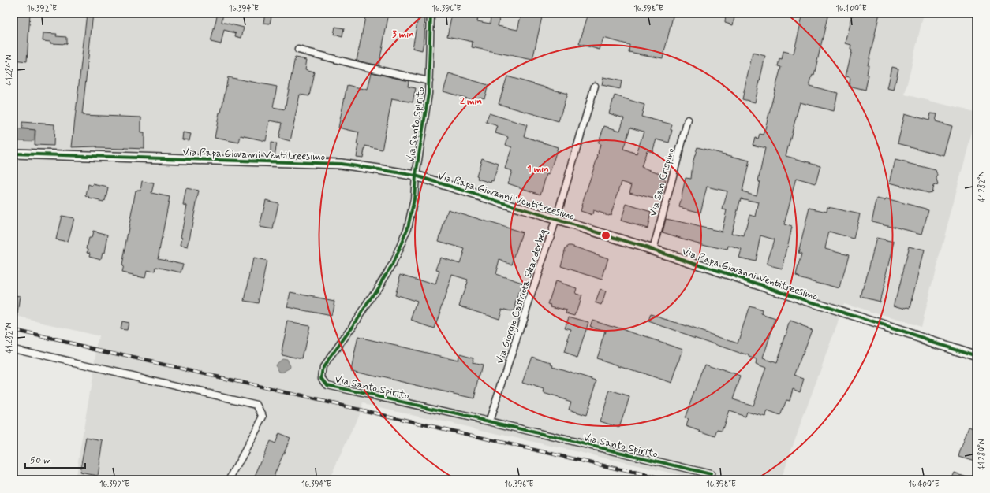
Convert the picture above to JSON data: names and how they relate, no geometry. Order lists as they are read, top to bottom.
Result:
{
  "streets": {
    "street": [
      "Via Santo Spirito",
      "Via Papa Giovanni Ventitreesimo",
      "Via San Crispino",
      "Via Giorgio Castriota Skanderbeg"
    ]
  },
  "crossings": [
    ["Via Santo Spirito", "Via Papa Giovanni Ventitreesimo"],
    ["Via Santo Spirito", "Via Giorgio Castriota Skanderbeg"],
    ["Via Papa Giovanni Ventitreesimo", "Via San Crispino"],
    ["Via Papa Giovanni Ventitreesimo", "Via Giorgio Castriota Skanderbeg"]
  ],
  "scale_bar": "50 m",
  "coordinates": [
    "16.392°E",
    "16.394°E",
    "16.396°E",
    "16.398°E",
    "16.400°E",
    "41.284°N",
    "41.282°N",
    "41.280°N"
  ],
  "rings": ["3 min", "2 min", "1 min"]
}
